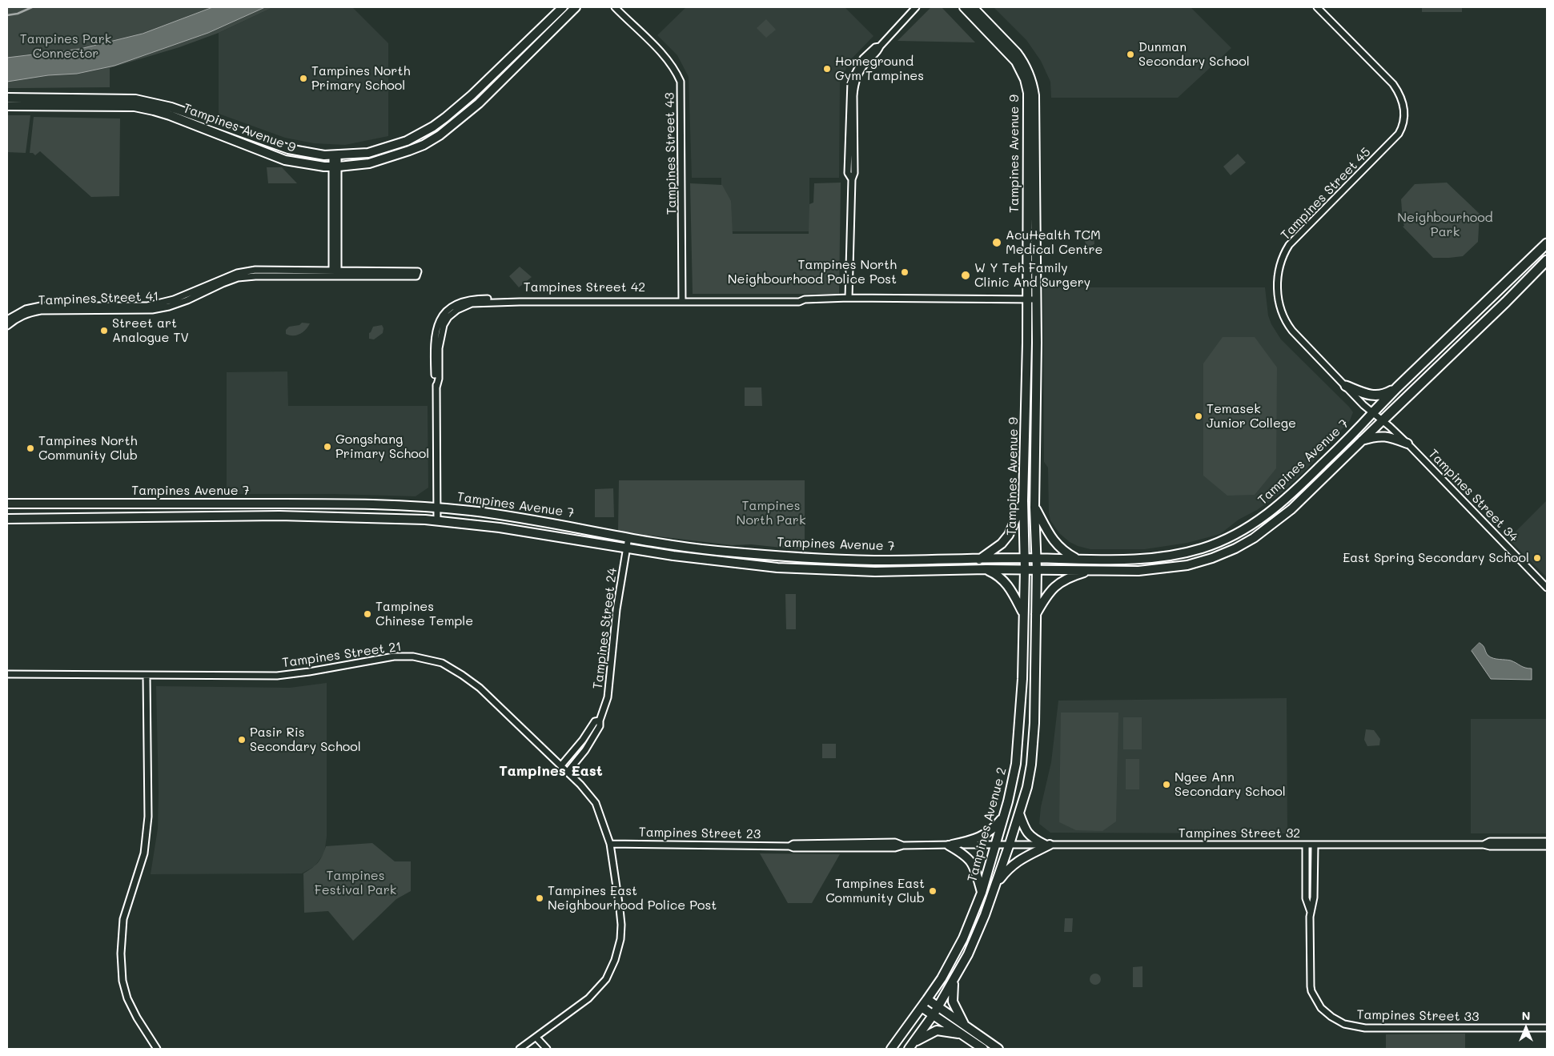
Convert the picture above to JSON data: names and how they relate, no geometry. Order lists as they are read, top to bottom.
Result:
{
  "streets": {
    "main road": ["Tampines Avenue 9", "Tampines Avenue 7", "Tampines Avenue 2"],
    "street": [
      "Tampines Street 43",
      "Tampines Street 45",
      "Tampines Street 42",
      "Tampines Street 41",
      "Tampines Street 34",
      "Tampines Street 24",
      "Tampines Street 21",
      "Tampines Street 23",
      "Tampines Street 32",
      "Tampines Street 33"
    ]
  },
  "crossings": [
    ["Tampines Avenue 9", "Tampines Street 42"],
    ["Tampines Avenue 9", "Tampines Avenue 7"],
    ["Tampines Avenue 9", "Tampines Avenue 2"],
    ["Tampines Street 43", "Tampines Street 42"],
    ["Tampines Street 45", "Tampines Avenue 7"],
    ["Tampines Street 45", "Tampines Street 34"],
    ["Tampines Street 42", "Tampines Avenue 7"],
    ["Tampines Avenue 7", "Tampines Street 34"],
    ["Tampines Avenue 7", "Tampines Street 24"],
    ["Tampines Avenue 7", "Tampines Avenue 2"],
    ["Tampines Street 24", "Tampines Street 21"],
    ["Tampines Street 21", "Tampines Street 23"],
    ["Tampines Avenue 2", "Tampines Street 23"],
    ["Tampines Avenue 2", "Tampines Street 32"],
    ["Tampines Street 23", "Tampines Street 32"],
    ["Tampines Street 32", "Tampines Street 33"]
  ],
  "districts": ["Tampines East"],
  "parks": [
    "Tampines Park Connector",
    "Neighbourhood Park",
    "Tampines North Park",
    "Tampines Festival Park"
  ],
  "places": [
    "Dunman Secondary School",
    "Homeground Gym Tampines",
    "Tampines North Primary School",
    "AcuHealth TCM Medical Centre",
    "Tampines North Neighbourhood Police Post",
    "W Y Teh Family Clinic And Surgery",
    "Street art Analogue TV",
    "Temasek Junior College",
    "Gongshang Primary School",
    "Tampines North Community Club",
    "East Spring Secondary School",
    "Tampines Chinese Temple",
    "Pasir Ris Secondary School",
    "Ngee Ann Secondary School",
    "Tampines East Community Club",
    "Tampines East Neighbourhood Police Post"
  ],
  "north": "top"
}
